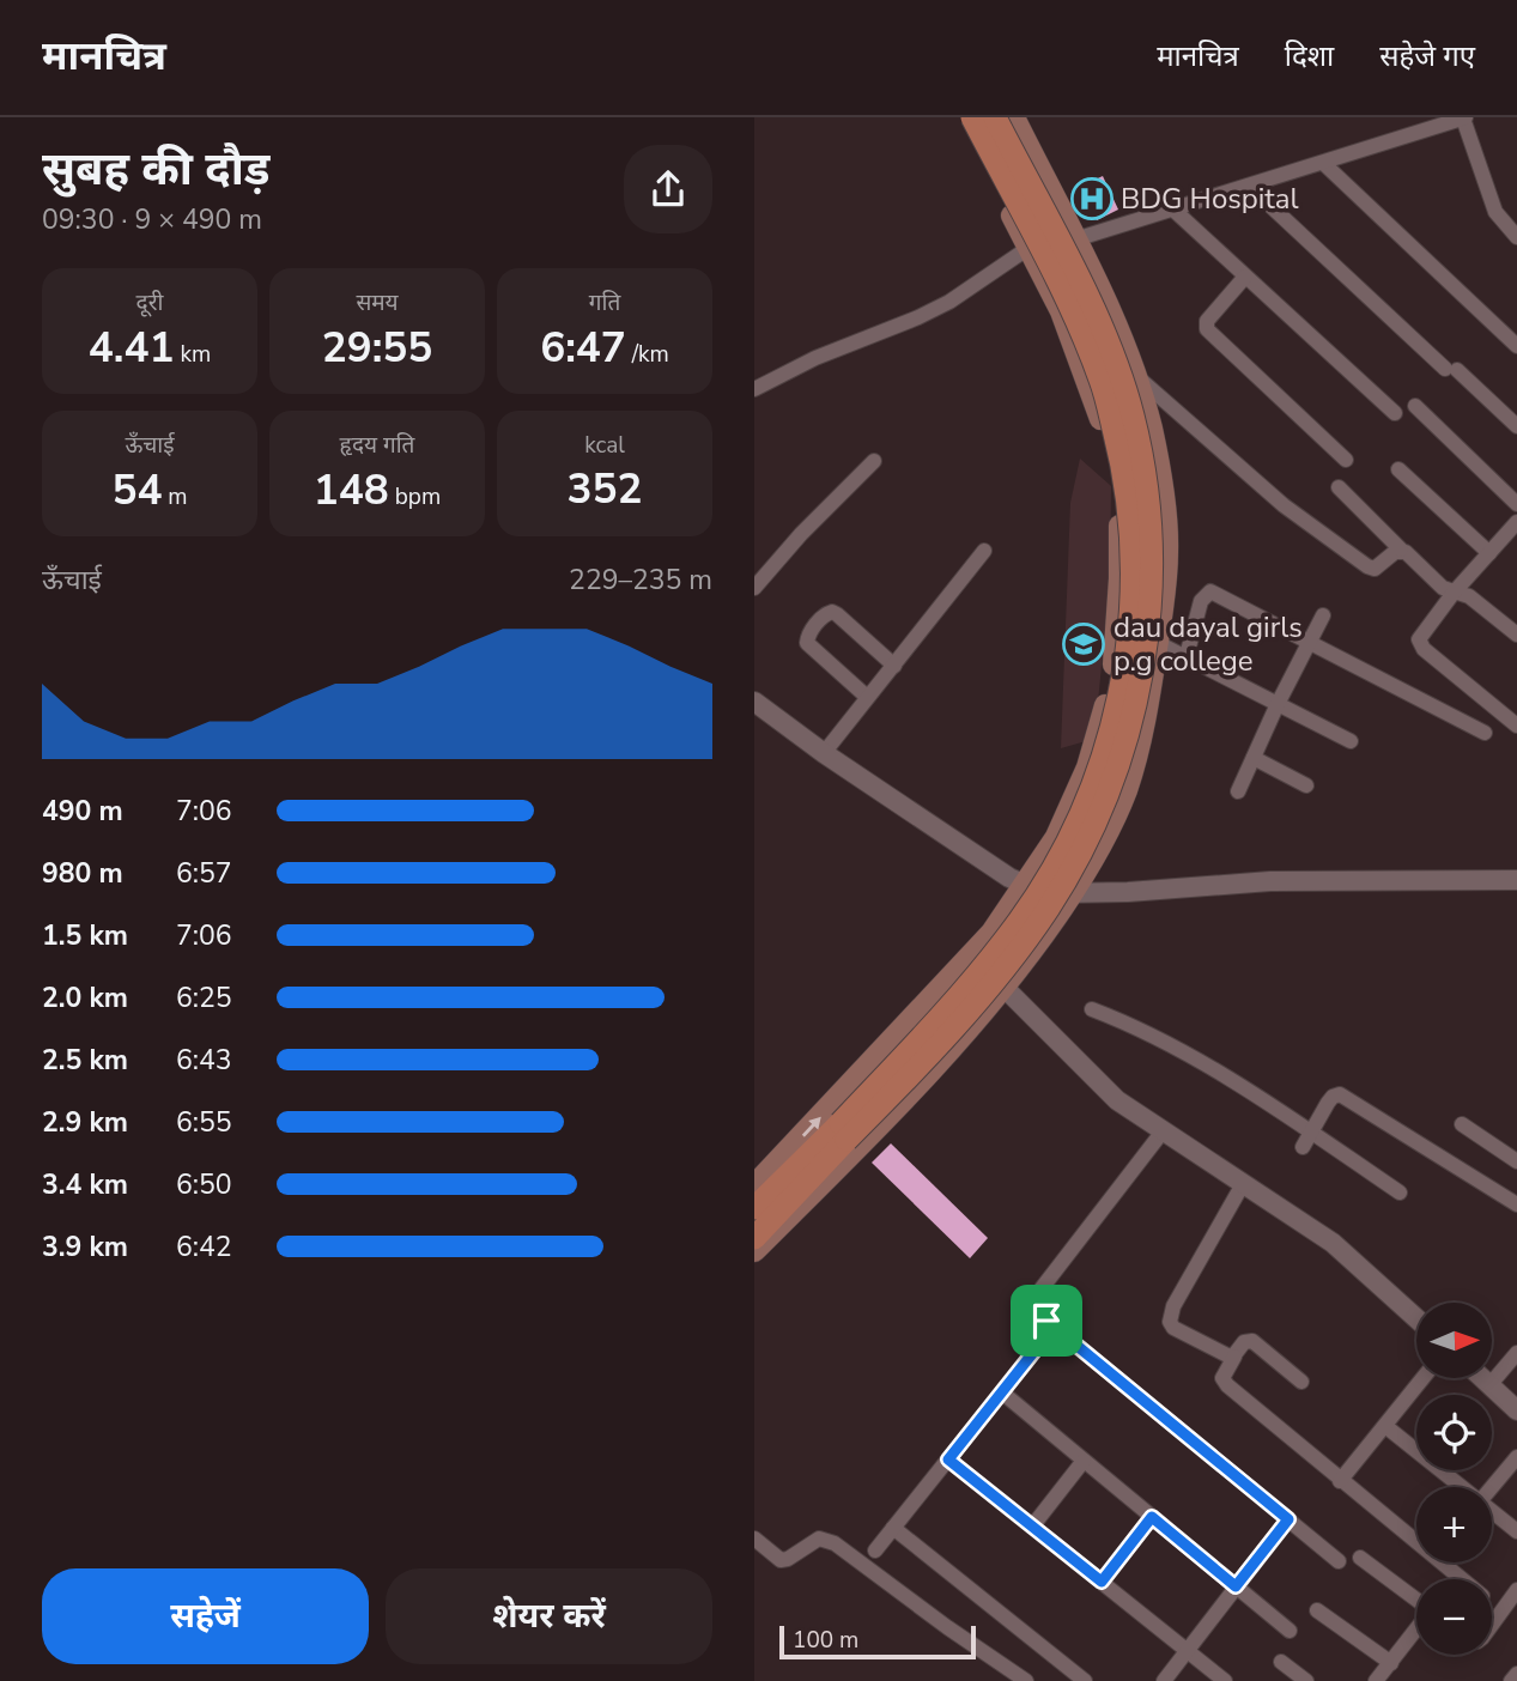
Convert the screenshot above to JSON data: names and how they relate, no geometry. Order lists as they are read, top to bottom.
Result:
{
  "places": {
    "hospital": ["BDG Hospital"],
    "school or university": ["dau dayal girls p.g college"]
  },
  "scale_bar": "100 m",
  "north": "right",
  "page": {
    "header": "मानचित्र",
    "nav": ["मानचित्र", "दिशा", "सहेजे गए"],
    "heading": ["सुबह की दौड़", "09:30 · 9 × 490 m"],
    "stats": [
      ["दूरी", "4.41 km"],
      ["समय", "29:55"],
      ["गति", "6:47 /km"],
      ["ऊँचाई", "54 m"],
      ["हृदय गति", "148 bpm"],
      ["kcal", "352"]
    ],
    "chart": ["ऊँचाई", "229–235 m"],
    "list": [
      {
        "name": "490 m",
        "note": "7:06"
      },
      {
        "name": "980 m",
        "note": "6:57"
      },
      {
        "name": "1.5 km",
        "note": "7:06"
      },
      {
        "name": "2.0 km",
        "note": "6:25"
      },
      {
        "name": "2.5 km",
        "note": "6:43"
      },
      {
        "name": "2.9 km",
        "note": "6:55"
      },
      {
        "name": "3.4 km",
        "note": "6:50"
      },
      {
        "name": "3.9 km",
        "note": "6:42"
      }
    ],
    "map_buttons": ["+", "−"],
    "buttons": ["सहेजें", "शेयर करें"],
    "scale": "100 m"
  }
}
